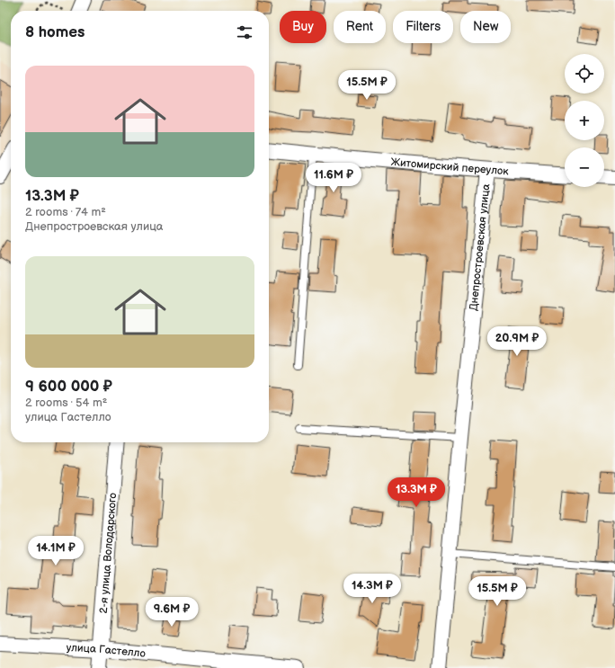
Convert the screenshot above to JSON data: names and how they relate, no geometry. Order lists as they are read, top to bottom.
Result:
{
  "streets": {
    "street": [
      "Житомирский переулок",
      "Днепростроевская улица",
      "2-я улица Володарского",
      "улица Гастелло"
    ]
  },
  "crossings": [
    ["Житомирский переулок", "Днепростроевская улица"],
    ["2-я улица Володарского", "улица Гастелло"]
  ],
  "page": {
    "chip": [
      "Buy",
      "Rent",
      "Filters",
      "New"
    ],
    "heading": "8 homes",
    "map_buttons": ["+", "−"],
    "list": [
      {
        "name": "13.3M ₽",
        "note": "2 rooms · 74 m² · Днепростроевская улица"
      },
      {
        "name": "9 600 000 ₽",
        "note": "2 rooms · 54 m² · улица Гастелло"
      }
    ],
    "price": [
      "15.5M ₽",
      "11.6M ₽",
      "20.9M ₽",
      "13.3M ₽",
      "14.1M ₽",
      "14.3M ₽",
      "15.5M ₽",
      "9.6M ₽"
    ]
  }
}
